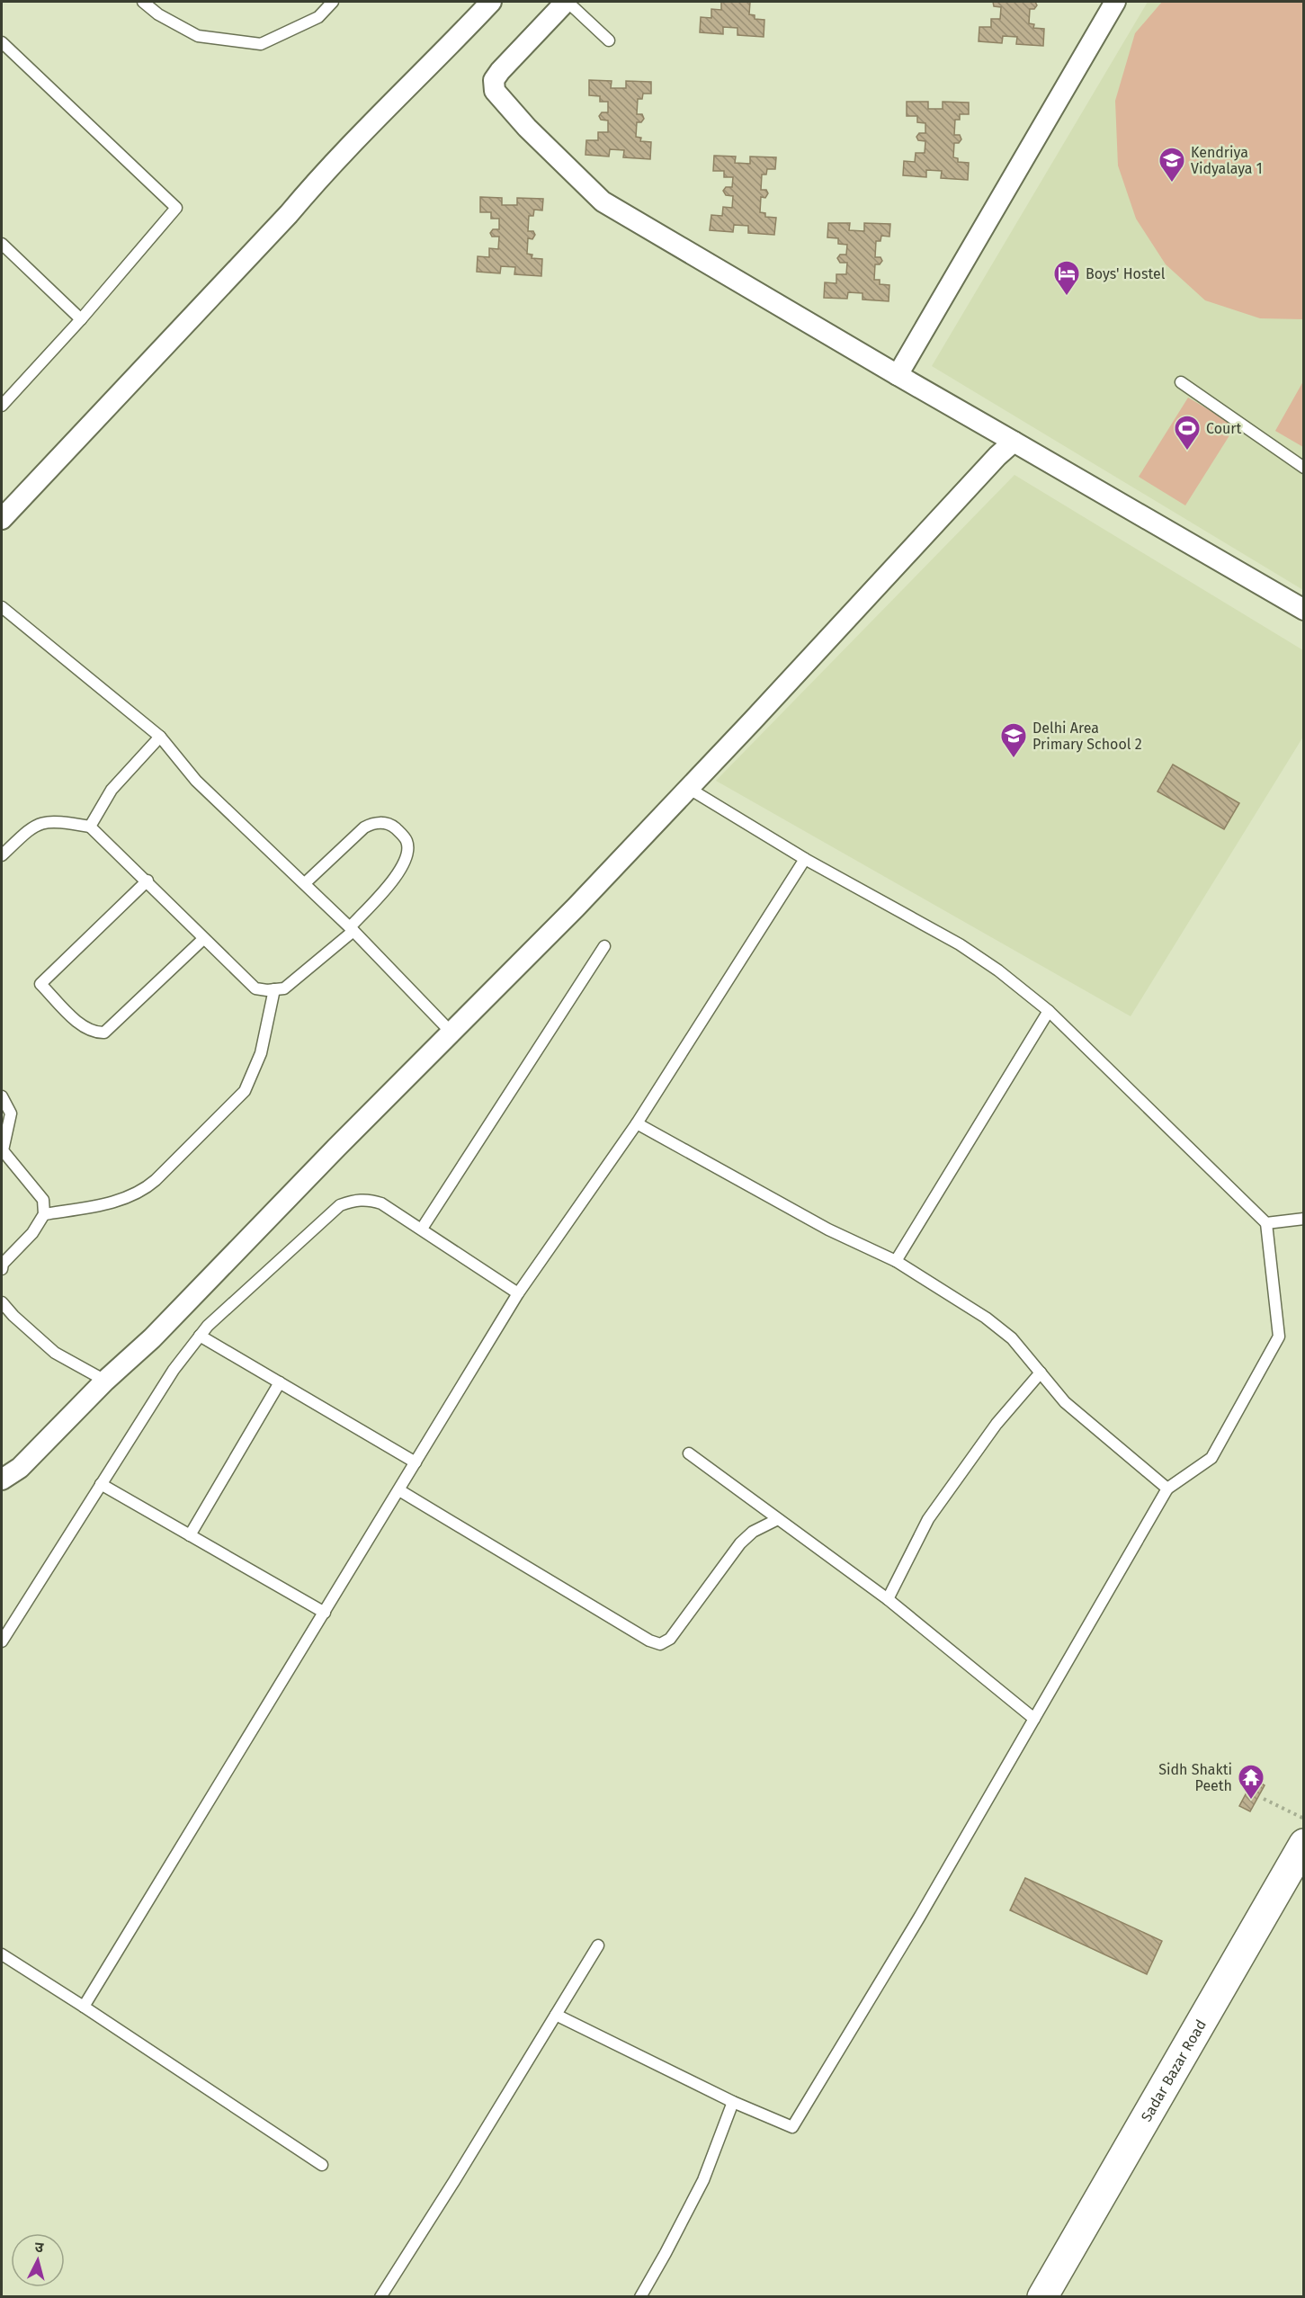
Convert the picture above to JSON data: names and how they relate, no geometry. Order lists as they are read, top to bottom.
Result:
{
  "streets": {
    "street": ["Sadar Bazar Road"]
  },
  "places": {
    "school or university": ["Kendriya Vidyalaya 1", "Delhi Area Primary School 2"],
    "hotel": ["Boys' Hostel"],
    "sports": ["Court"],
    "temple": ["Sidh Shakti Peeth"]
  },
  "north": "top"
}
